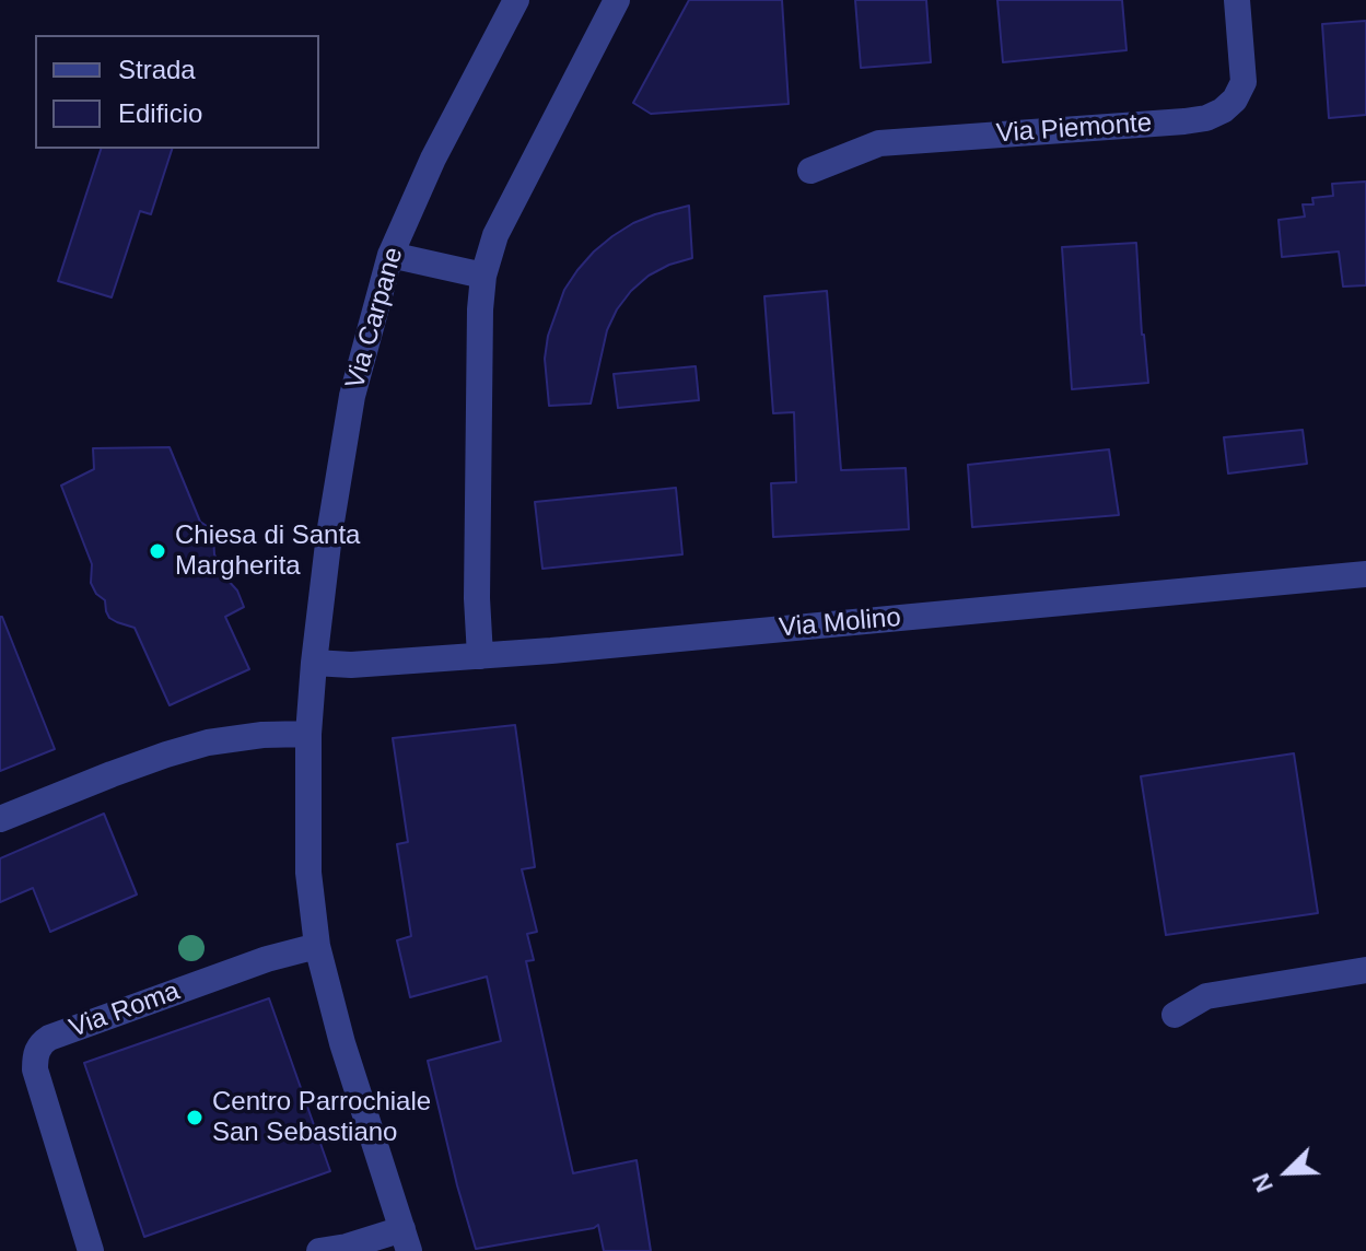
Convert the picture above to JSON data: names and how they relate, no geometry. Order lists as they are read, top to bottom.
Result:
{
  "streets": {
    "street": [
      "Via Piemonte",
      "Via Carpane",
      "Via Molino",
      "Via Roma"
    ]
  },
  "crossings": [
    ["Via Carpane", "Via Molino"]
  ],
  "places": ["Chiesa di Santa Margherita", "Centro Parrochiale San Sebastiano"],
  "legend": ["Strada", "Edificio"],
  "north": "bottom left"
}
